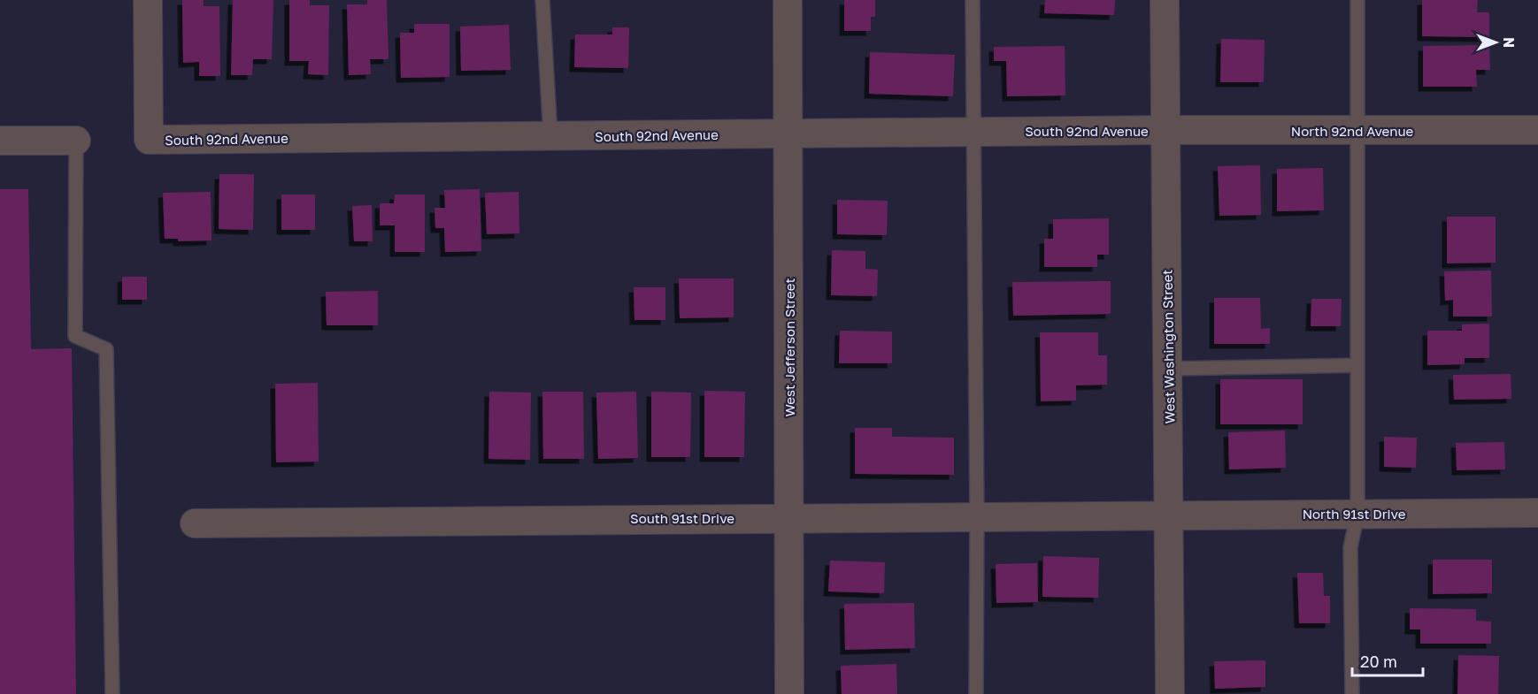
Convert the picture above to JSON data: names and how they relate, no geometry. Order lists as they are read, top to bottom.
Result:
{
  "streets": {
    "street": [
      "South 92nd Avenue",
      "North 92nd Avenue",
      "West Washington Street",
      "West Jefferson Street",
      "North 91st Drive",
      "South 91st Drive"
    ]
  },
  "crossings": [
    ["South 92nd Avenue", "North 92nd Avenue"],
    ["South 92nd Avenue", "West Washington Street"],
    ["South 92nd Avenue", "West Jefferson Street"],
    ["North 92nd Avenue", "West Washington Street"],
    ["West Washington Street", "North 91st Drive"],
    ["West Washington Street", "South 91st Drive"],
    ["West Jefferson Street", "South 91st Drive"],
    ["North 91st Drive", "South 91st Drive"]
  ],
  "scale_bar": "20 m",
  "north": "right"
}
